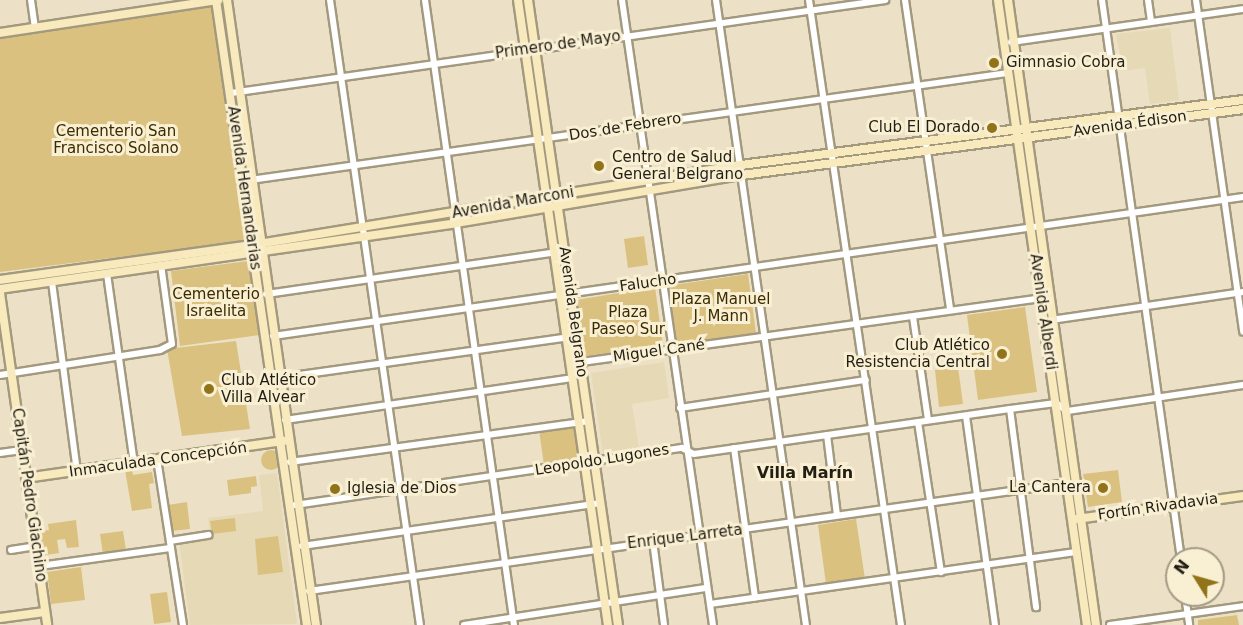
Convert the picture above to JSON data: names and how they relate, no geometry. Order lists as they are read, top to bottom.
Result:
{
  "streets": {
    "main road": [
      "Avenida Édison",
      "Avenida Hernandarias",
      "Avenida Marconi",
      "Avenida Belgrano",
      "Avenida Alberdi",
      "Inmaculada Concepción",
      "Capitán Pedro Giachino",
      "Fortín Rivadavia"
    ],
    "street": [
      "Primero de Mayo",
      "Dos de Febrero",
      "Falucho",
      "Miguel Cané",
      "Leopoldo Lugones",
      "Enrique Larreta"
    ]
  },
  "crossings": [
    ["Primero de Mayo", "Avenida Hernandarias"],
    ["Primero de Mayo", "Avenida Belgrano"],
    ["Avenida Édison", "Avenida Marconi"],
    ["Avenida Édison", "Avenida Alberdi"],
    ["Dos de Febrero", "Avenida Hernandarias"],
    ["Dos de Febrero", "Avenida Belgrano"],
    ["Dos de Febrero", "Avenida Alberdi"],
    ["Avenida Hernandarias", "Avenida Marconi"],
    ["Avenida Hernandarias", "Falucho"],
    ["Avenida Hernandarias", "Inmaculada Concepción"],
    ["Avenida Hernandarias", "Leopoldo Lugones"],
    ["Avenida Hernandarias", "Enrique Larreta"],
    ["Avenida Marconi", "Avenida Belgrano"],
    ["Avenida Marconi", "Avenida Alberdi"],
    ["Avenida Marconi", "Capitán Pedro Giachino"],
    ["Falucho", "Avenida Belgrano"],
    ["Falucho", "Avenida Alberdi"],
    ["Avenida Belgrano", "Miguel Cané"],
    ["Avenida Belgrano", "Leopoldo Lugones"],
    ["Avenida Belgrano", "Enrique Larreta"],
    ["Avenida Alberdi", "Miguel Cané"],
    ["Avenida Alberdi", "Leopoldo Lugones"],
    ["Avenida Alberdi", "Fortín Rivadavia"],
    ["Avenida Alberdi", "Enrique Larreta"],
    ["Inmaculada Concepción", "Capitán Pedro Giachino"]
  ],
  "districts": ["Villa Marín"],
  "parks": [
    "Cementerio San Francisco Solano",
    "Cementerio Israelita",
    "Plaza Manuel J. Mann",
    "Plaza Paseo Sur"
  ],
  "places": [
    "Gimnasio Cobra",
    "Club El Dorado",
    "Centro de Salud General Belgrano",
    "Club Atlético Resistencia Central",
    "Club Atlético Villa Alvear",
    "La Cantera",
    "Iglesia de Dios"
  ],
  "north": "top left"
}
